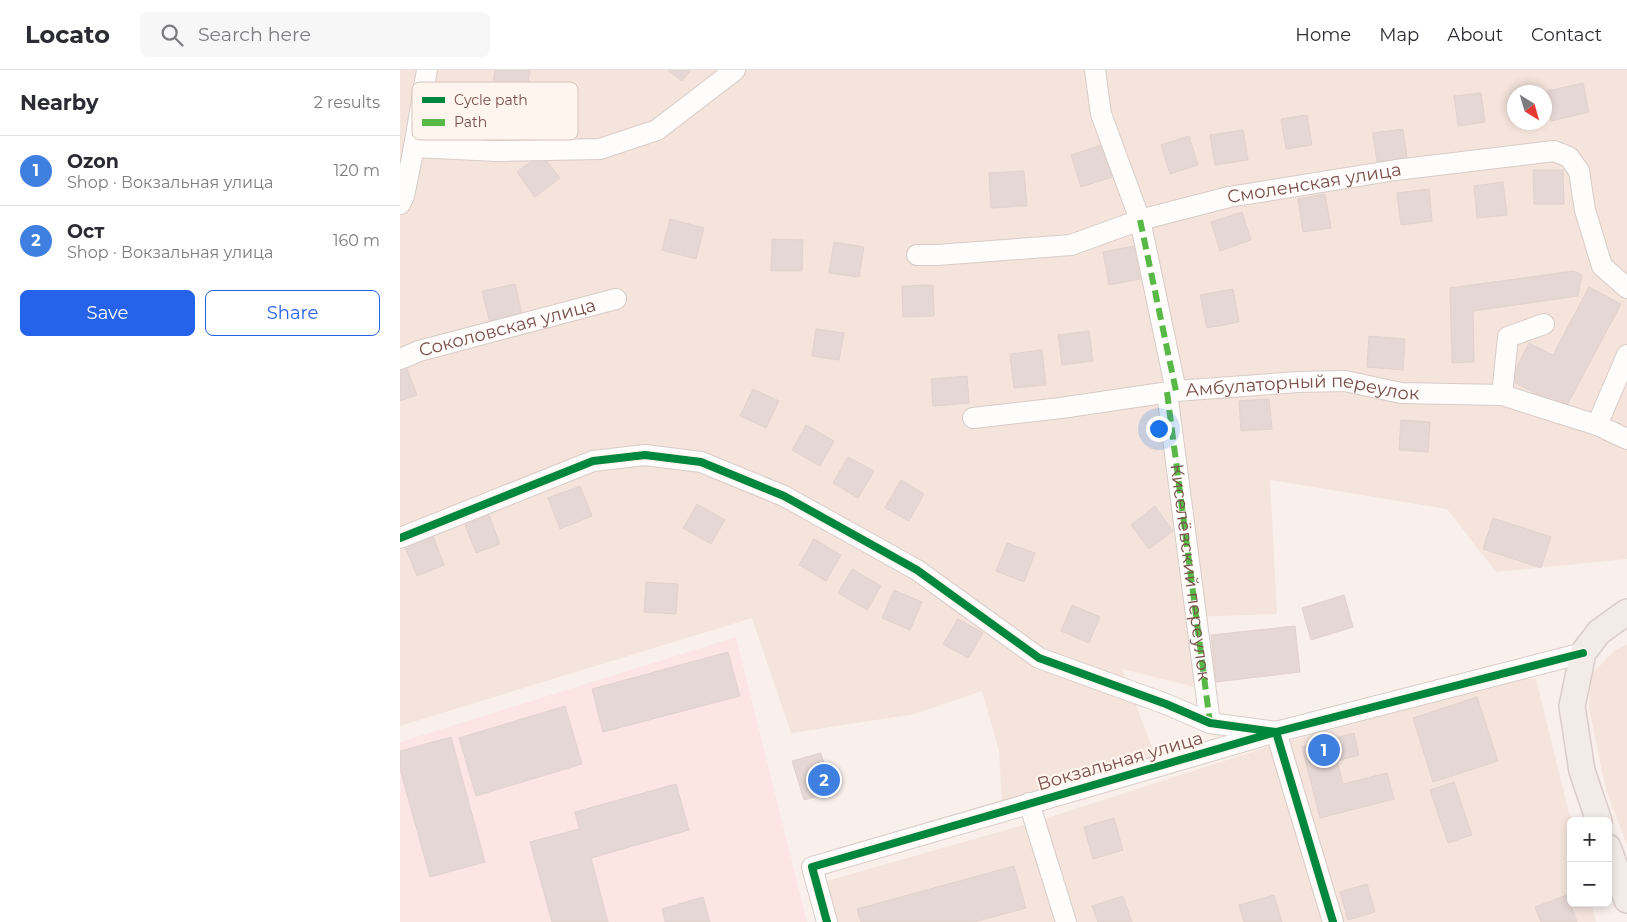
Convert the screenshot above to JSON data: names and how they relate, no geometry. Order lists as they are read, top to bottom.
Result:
{
  "streets": {
    "street": [
      "Смоленская улица",
      "Соколовская улица",
      "Амбулаторный переулок",
      "Киселёвский переулок",
      "Вокзальная улица"
    ]
  },
  "crossings": [
    ["Смоленская улица", "Киселёвский переулок"],
    ["Амбулаторный переулок", "Киселёвский переулок"]
  ],
  "legend": ["Cycle path", "Path"],
  "north": "bottom right",
  "page": {
    "header": "Locato",
    "search": "Search here",
    "nav": [
      "Home",
      "Map",
      "About",
      "Contact"
    ],
    "heading": ["Nearby", "2 results"],
    "list": [
      {
        "mark": "1",
        "name": "Ozon",
        "note": "Shop · Вокзальная улица",
        "value": "120 m"
      },
      {
        "mark": "2",
        "name": "Ост",
        "note": "Shop · Вокзальная улица",
        "value": "160 m"
      }
    ],
    "buttons": ["Save", "Share"],
    "pins": ["1", "2"],
    "map_buttons": ["+", "−"]
  }
}
